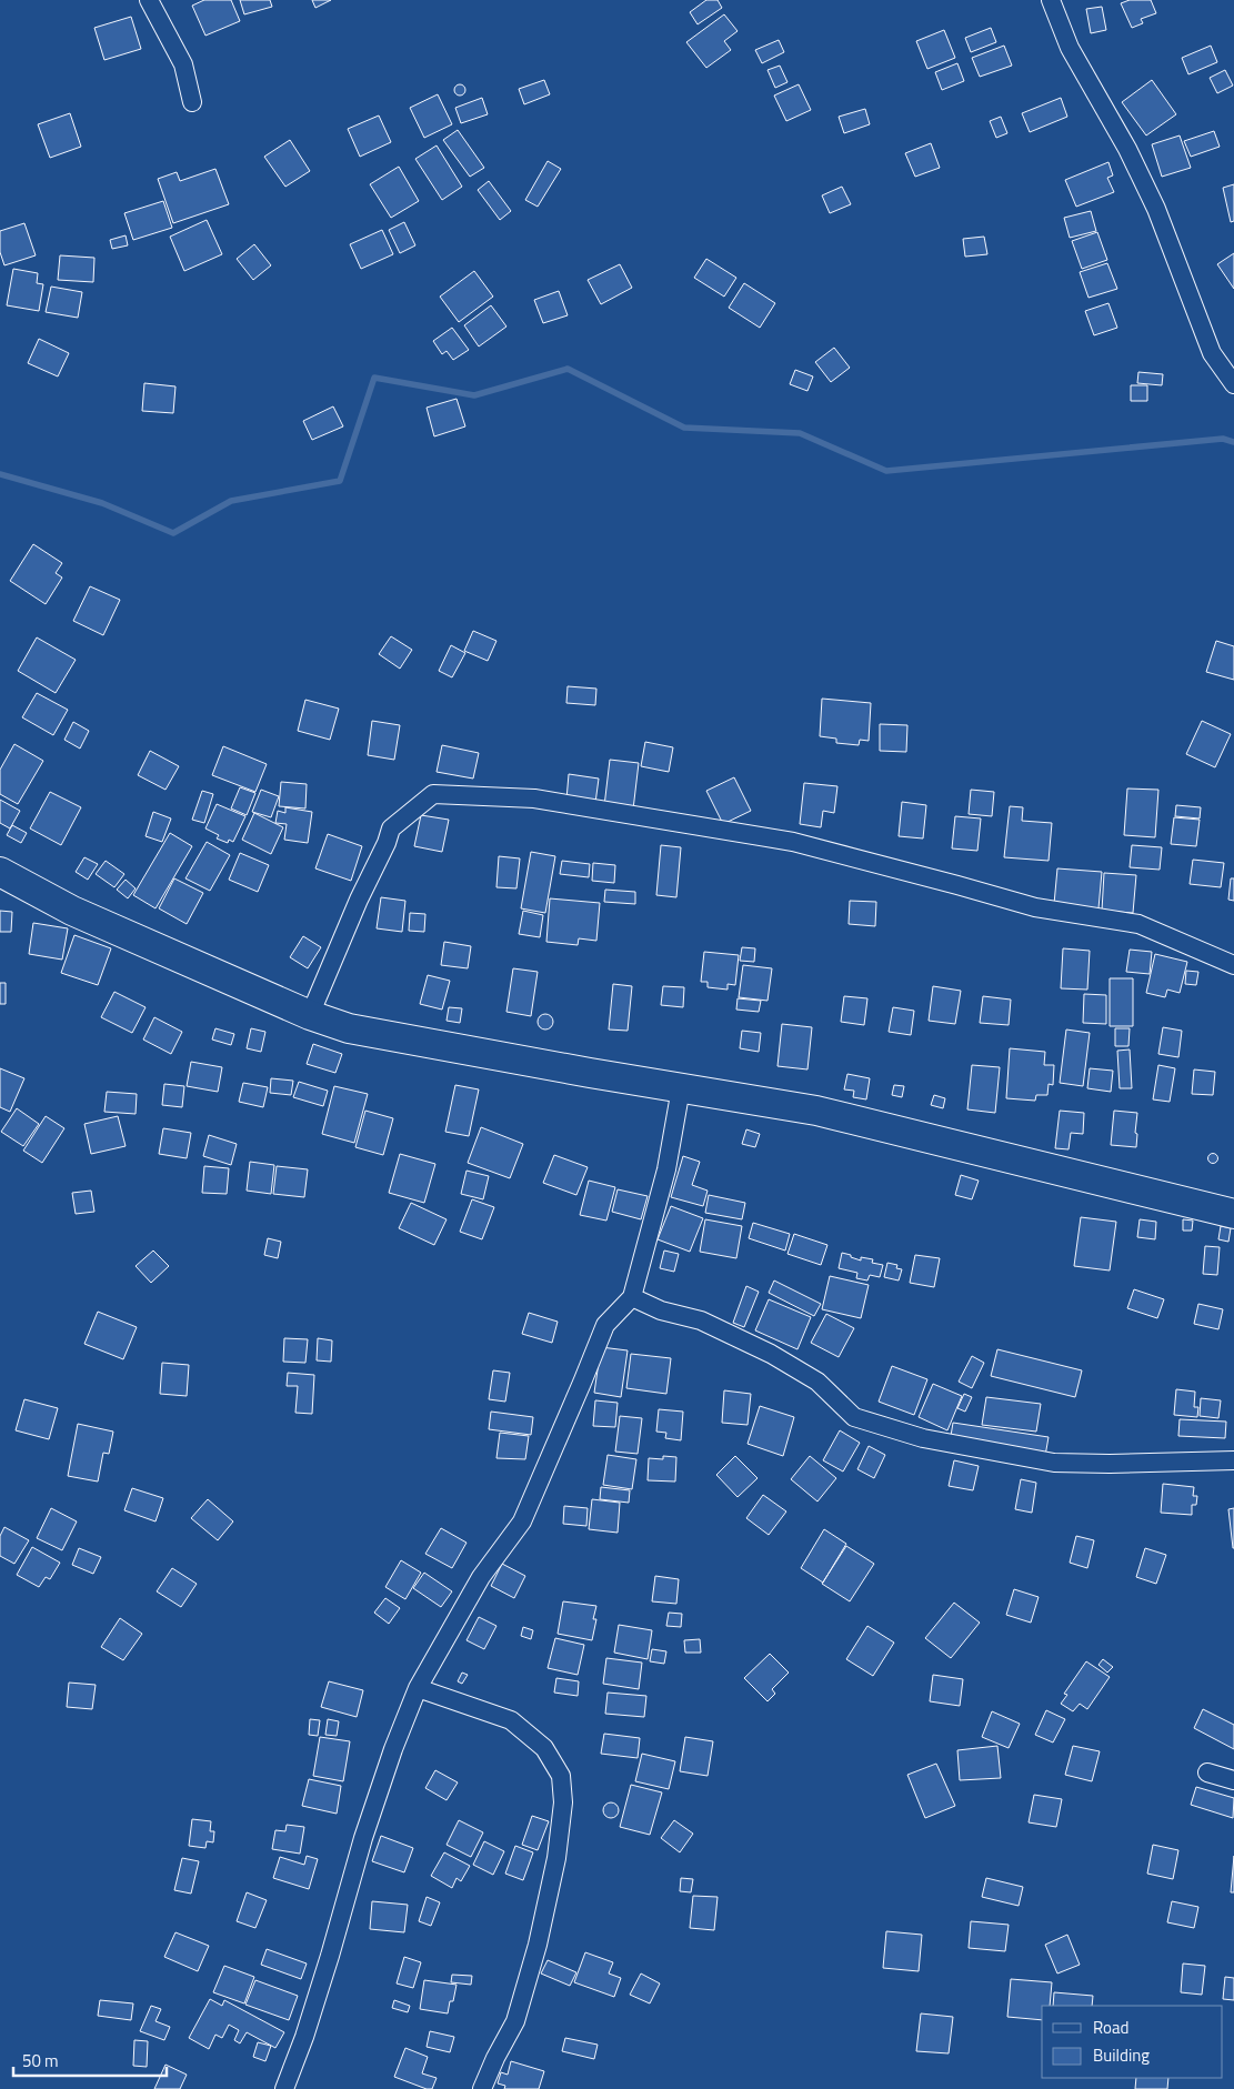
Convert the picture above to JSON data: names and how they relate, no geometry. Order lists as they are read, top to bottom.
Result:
{
  "legend": ["Road", "Building"],
  "scale_bar": "50 m"
}
